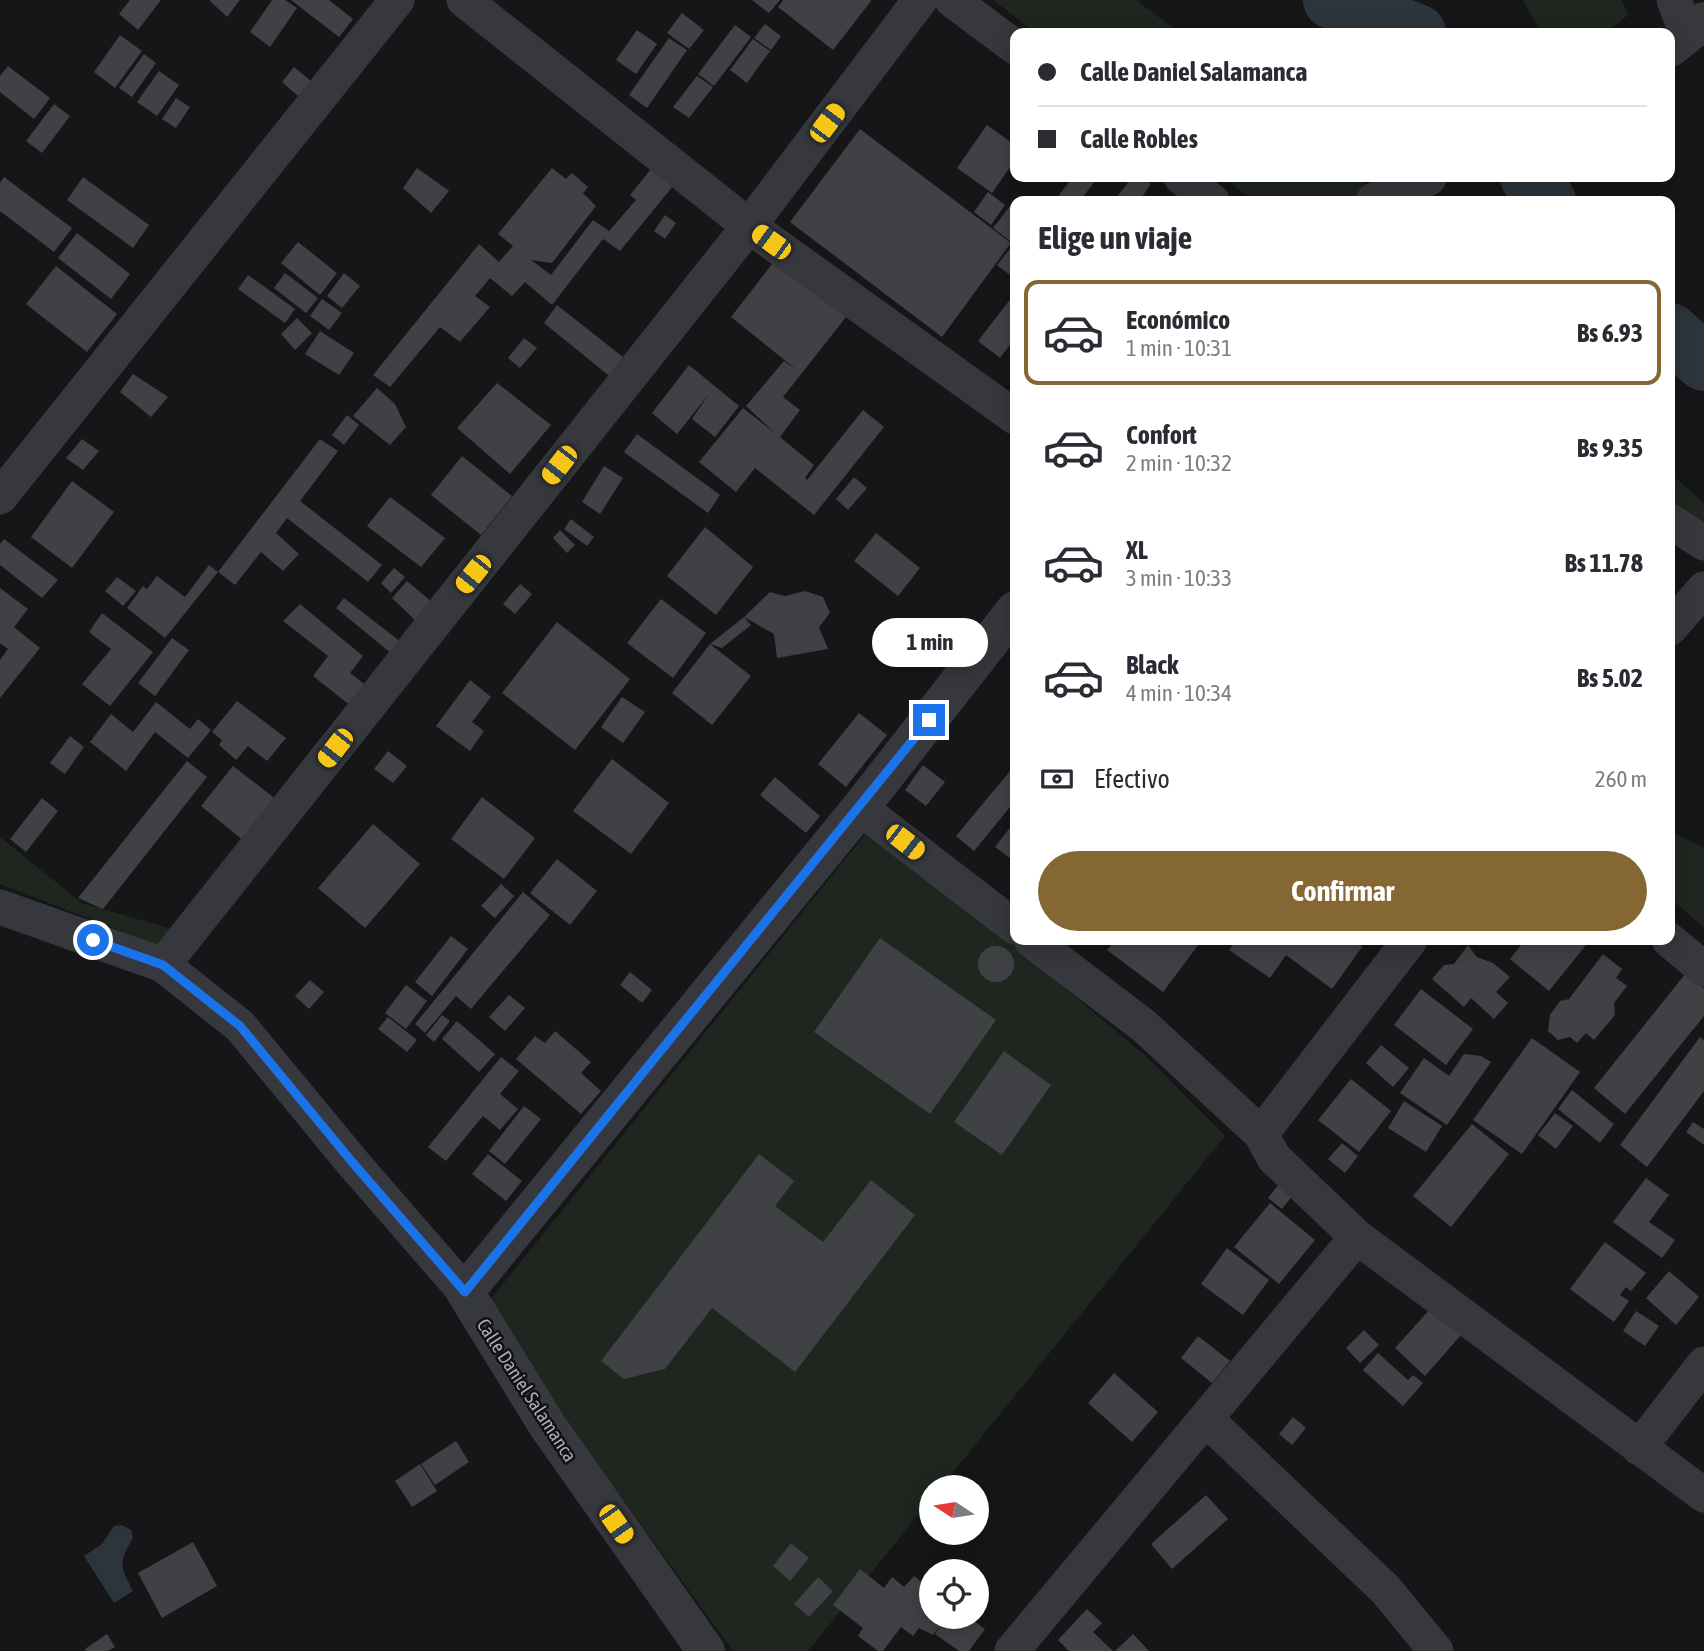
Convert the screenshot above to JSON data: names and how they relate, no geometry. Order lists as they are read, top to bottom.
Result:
{
  "streets": {
    "street": ["Calle Daniel Salamanca"]
  },
  "north": "left",
  "page": {
    "banner": ["Calle Daniel Salamanca", "Calle Robles"],
    "heading": "Elige un viaje",
    "list": [
      {
        "name": "Económico",
        "note": "1 min · 10:31",
        "value": "Bs 6.93"
      },
      {
        "name": "Confort",
        "note": "2 min · 10:32",
        "value": "Bs 9.35"
      },
      {
        "name": "XL",
        "note": "3 min · 10:33",
        "value": "Bs 11.78"
      },
      {
        "name": "Black",
        "note": "4 min · 10:34",
        "value": "Bs 5.02"
      }
    ],
    "bubble": "1 min",
    "pay": ["Efectivo", "260 m"],
    "buttons": "Confirmar"
  }
}
